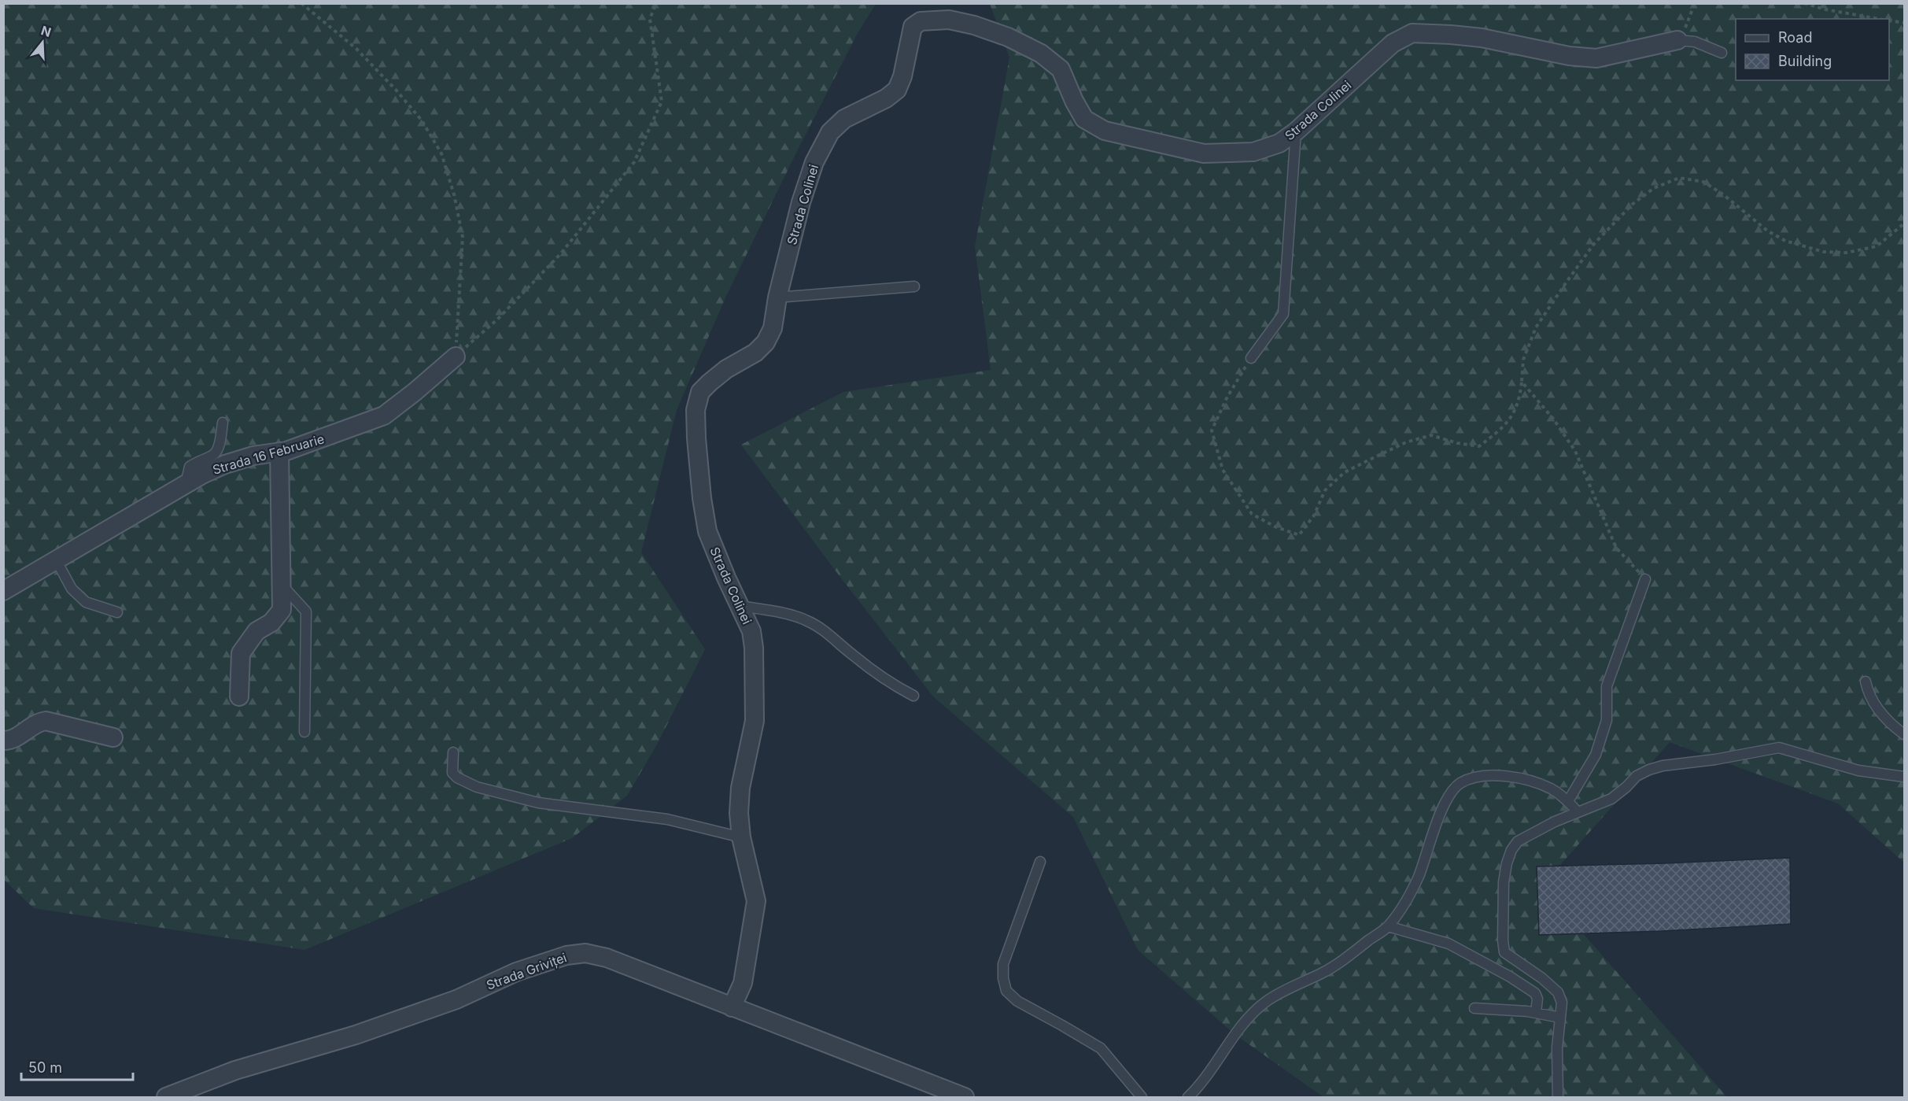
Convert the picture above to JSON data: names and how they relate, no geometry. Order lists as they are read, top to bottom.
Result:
{
  "streets": {
    "street": ["Strada Colinei", "Strada 16 Februarie", "Strada Griviței"]
  },
  "crossings": [
    ["Strada Colinei", "Strada Griviței"]
  ],
  "legend": ["Road", "Building"],
  "scale_bar": "50 m",
  "north": "top"
}
